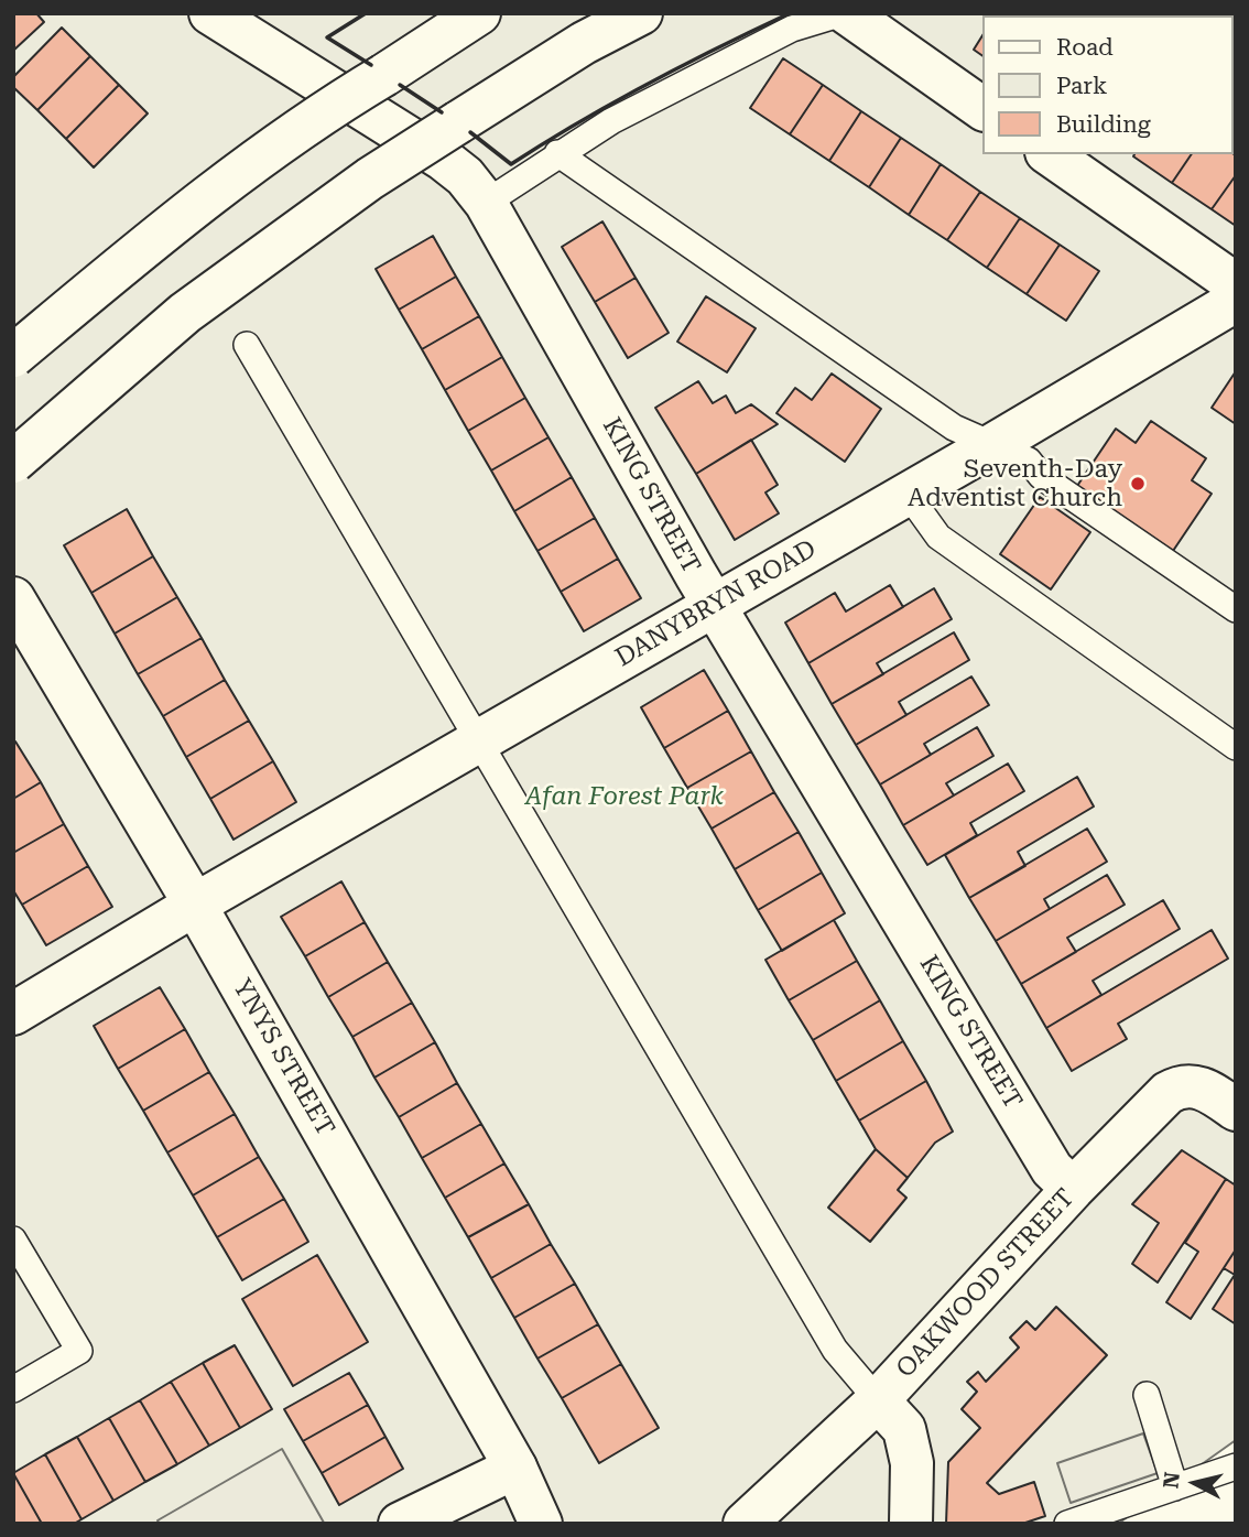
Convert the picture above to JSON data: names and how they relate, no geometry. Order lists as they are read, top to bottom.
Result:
{
  "streets": {
    "main road": [
      "KING STREET",
      "DANYBRYN ROAD",
      "YNYS STREET",
      "OAKWOOD STREET"
    ]
  },
  "crossings": [
    ["KING STREET", "DANYBRYN ROAD"],
    ["KING STREET", "OAKWOOD STREET"],
    ["DANYBRYN ROAD", "YNYS STREET"]
  ],
  "parks": ["Afan Forest Park"],
  "places": ["Seventh-Day Adventist Church"],
  "legend": ["Road", "Park", "Building"],
  "north": "left"
}
